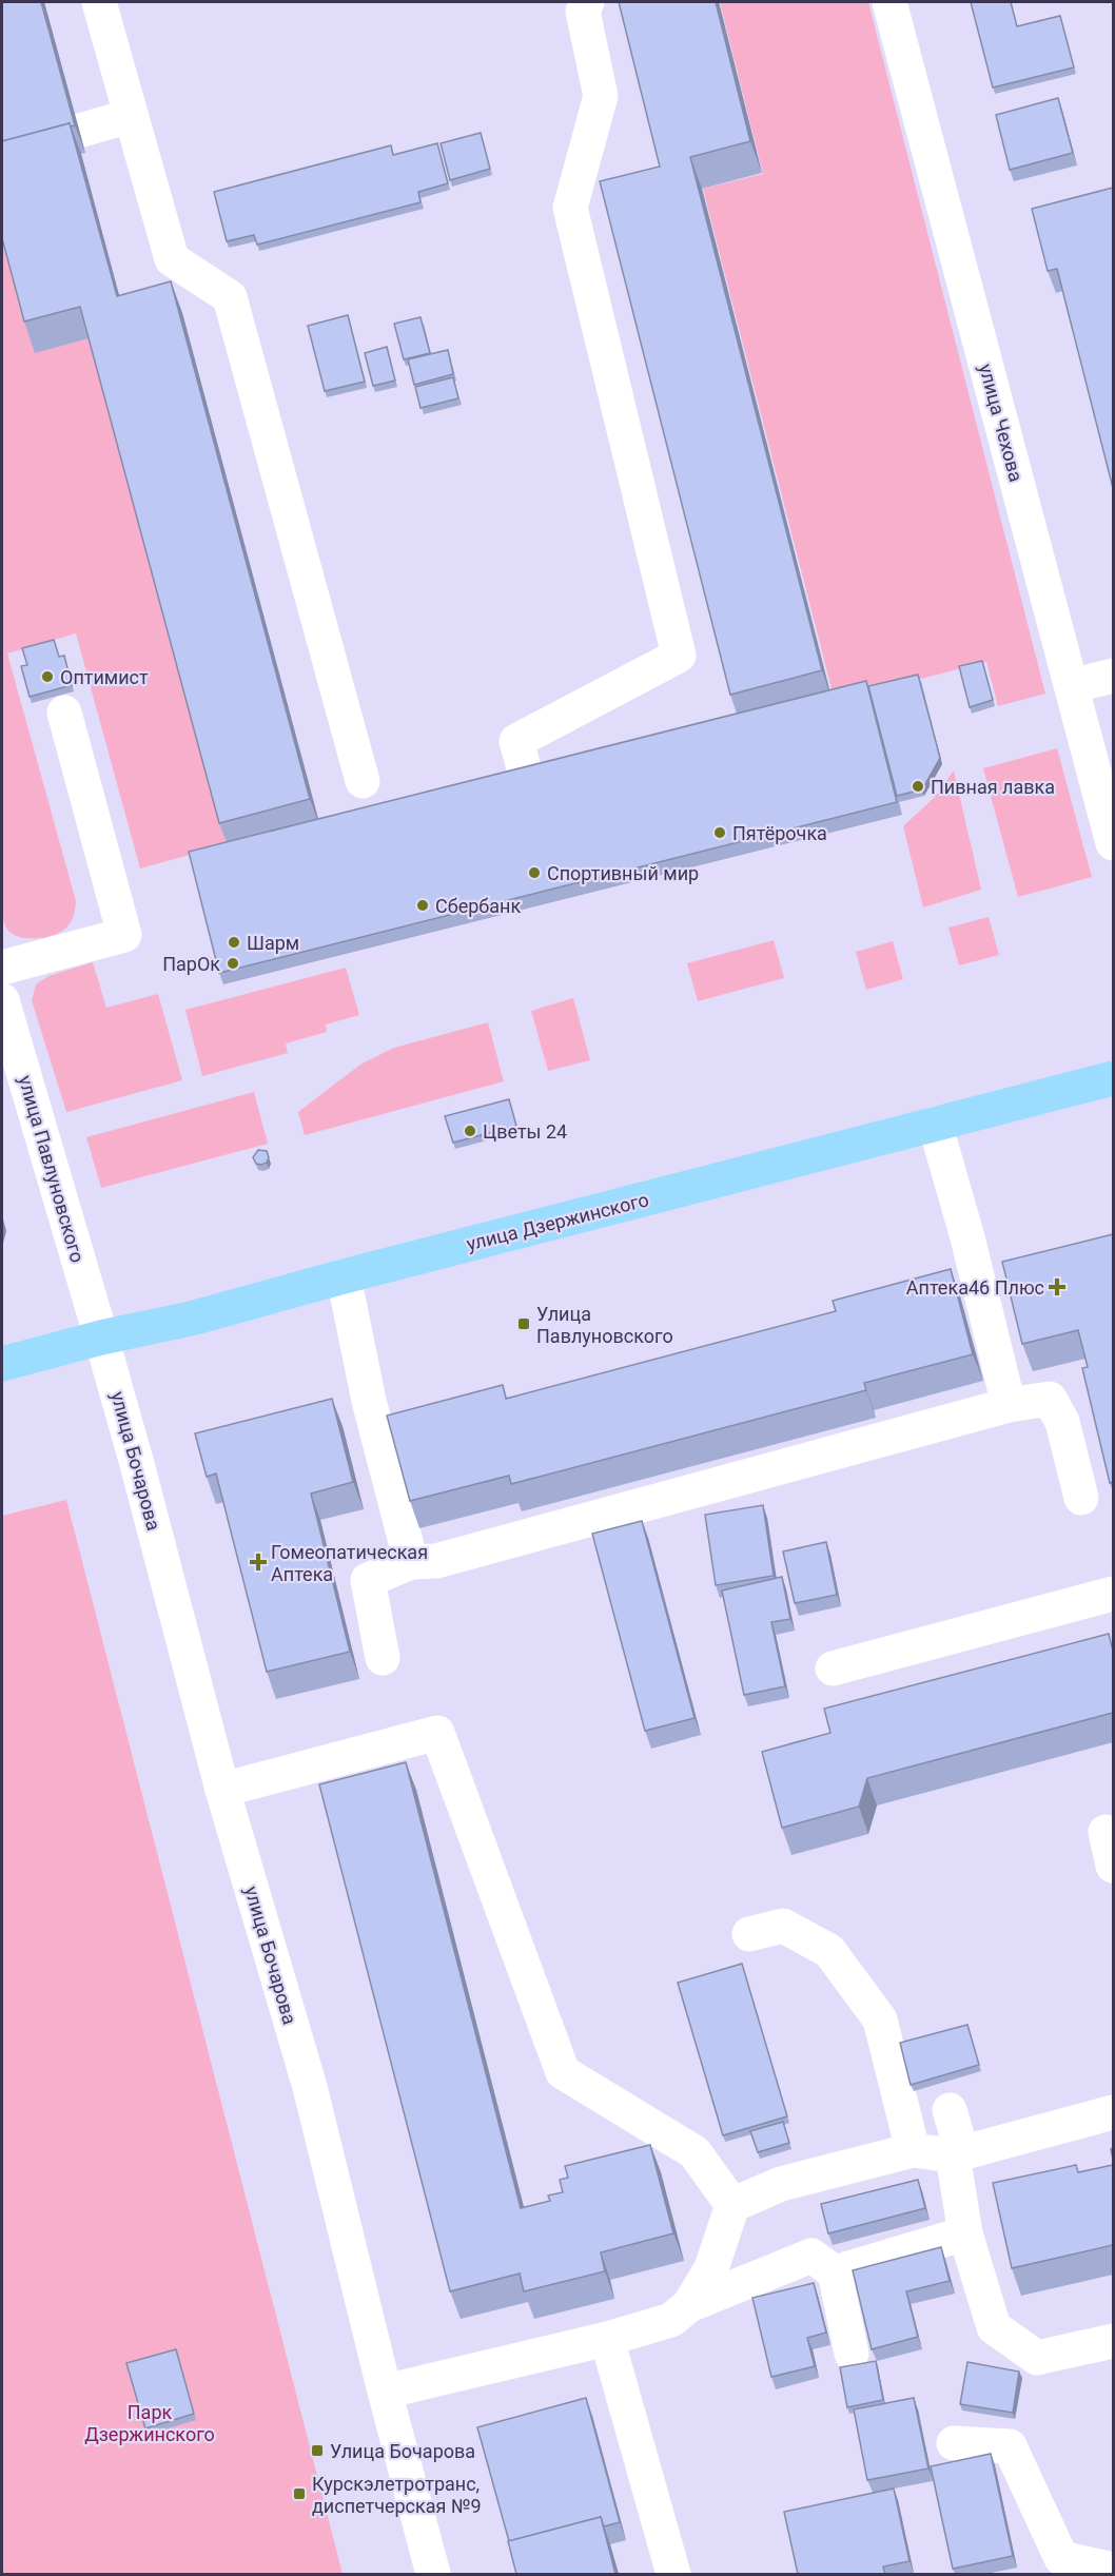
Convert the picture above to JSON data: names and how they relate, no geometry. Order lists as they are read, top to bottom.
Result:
{
  "streets": {
    "main road": ["улица Дзержинского"],
    "street": ["улица Чехова", "улица Павлуновского", "улица Бочарова"]
  },
  "crossings": [
    ["улица Павлуновского", "улица Дзержинского"],
    ["улица Павлуновского", "улица Бочарова"],
    ["улица Дзержинского", "улица Бочарова"]
  ],
  "parks": ["Парк Дзержинского"],
  "places": {
    "other": [
      "Оптимист",
      "Пивная лавка",
      "Пятёрочка",
      "Спортивный мир",
      "Сбербанк",
      "Шарм",
      "ПарОк",
      "Цветы 24"
    ],
    "health": ["Аптека46 Плюс", "Гомеопатическая Аптека"],
    "transit": ["Улица Павлуновского", "Улица Бочарова", "Курскэлетротранс, диспетчерская №9"]
  }
}
